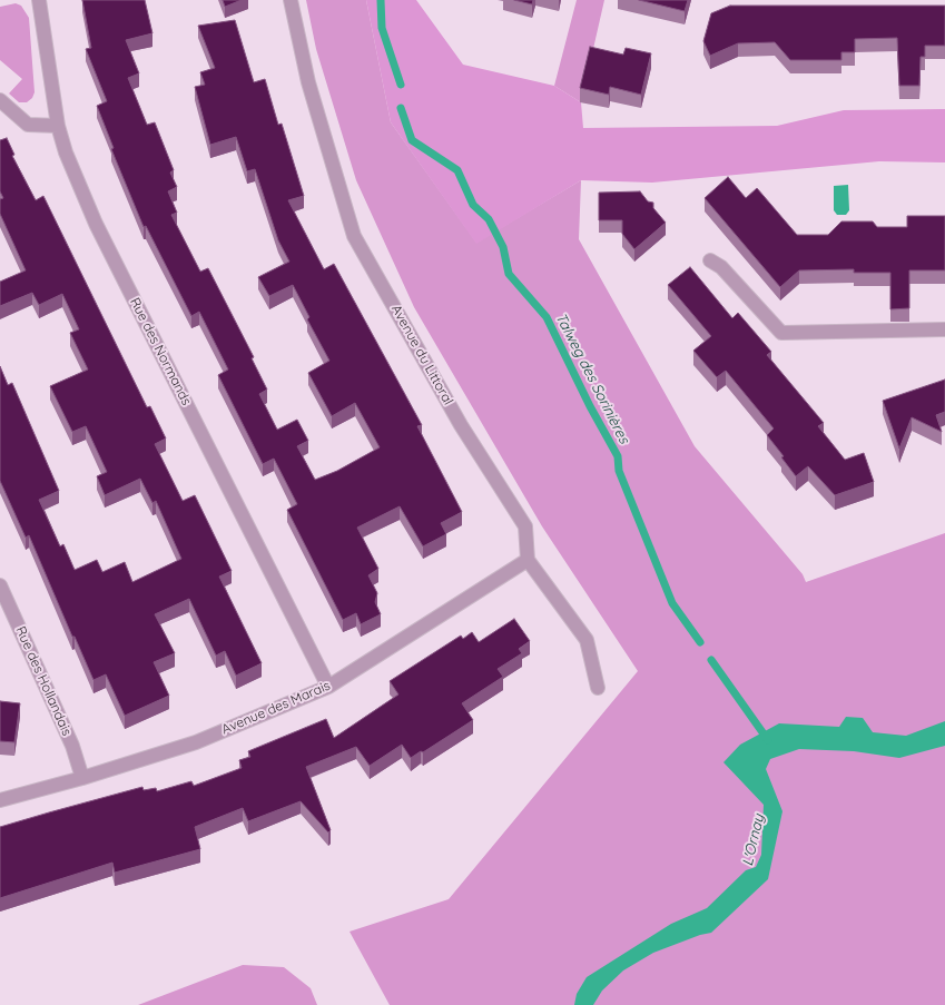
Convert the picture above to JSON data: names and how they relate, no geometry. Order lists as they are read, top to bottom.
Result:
{
  "streets": {
    "street": [
      "Rue des Normands",
      "Avenue du Littoral",
      "Rue des Hollandais",
      "Avenue des Marais"
    ]
  },
  "crossings": [
    ["Rue des Normands", "Avenue des Marais"],
    ["Avenue du Littoral", "Avenue des Marais"],
    ["Rue des Hollandais", "Avenue des Marais"]
  ],
  "water": ["Talweg des Sorinières", "L'Ornay"]
}
